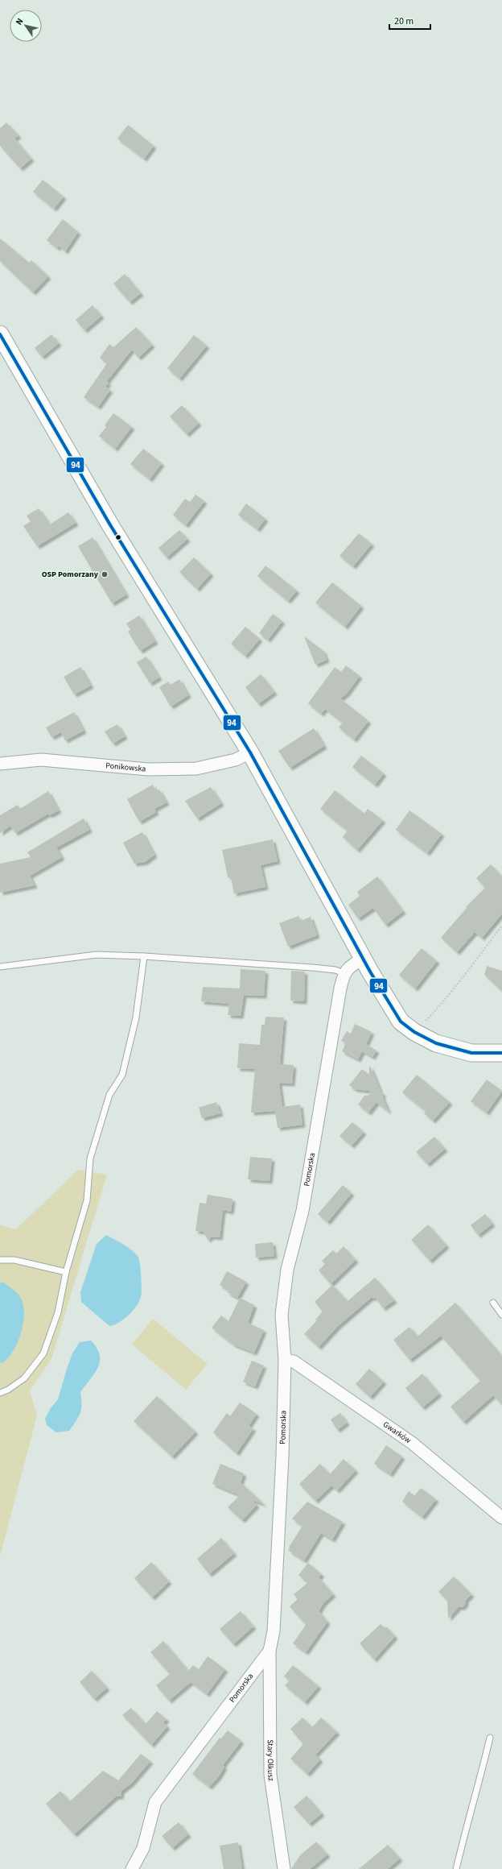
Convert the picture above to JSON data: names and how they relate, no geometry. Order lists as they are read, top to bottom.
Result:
{
  "streets": {
    "street": [
      "Ponikowska",
      "Pomorska",
      "Gwarków",
      "Stary Olkusz"
    ]
  },
  "crossings": [
    ["Pomorska", "Gwarków"],
    ["Pomorska", "Stary Olkusz"]
  ],
  "places": ["OSP Pomorzany"],
  "lines": ["transit line 94"],
  "scale_bar": "20 m",
  "north": "top left"
}
